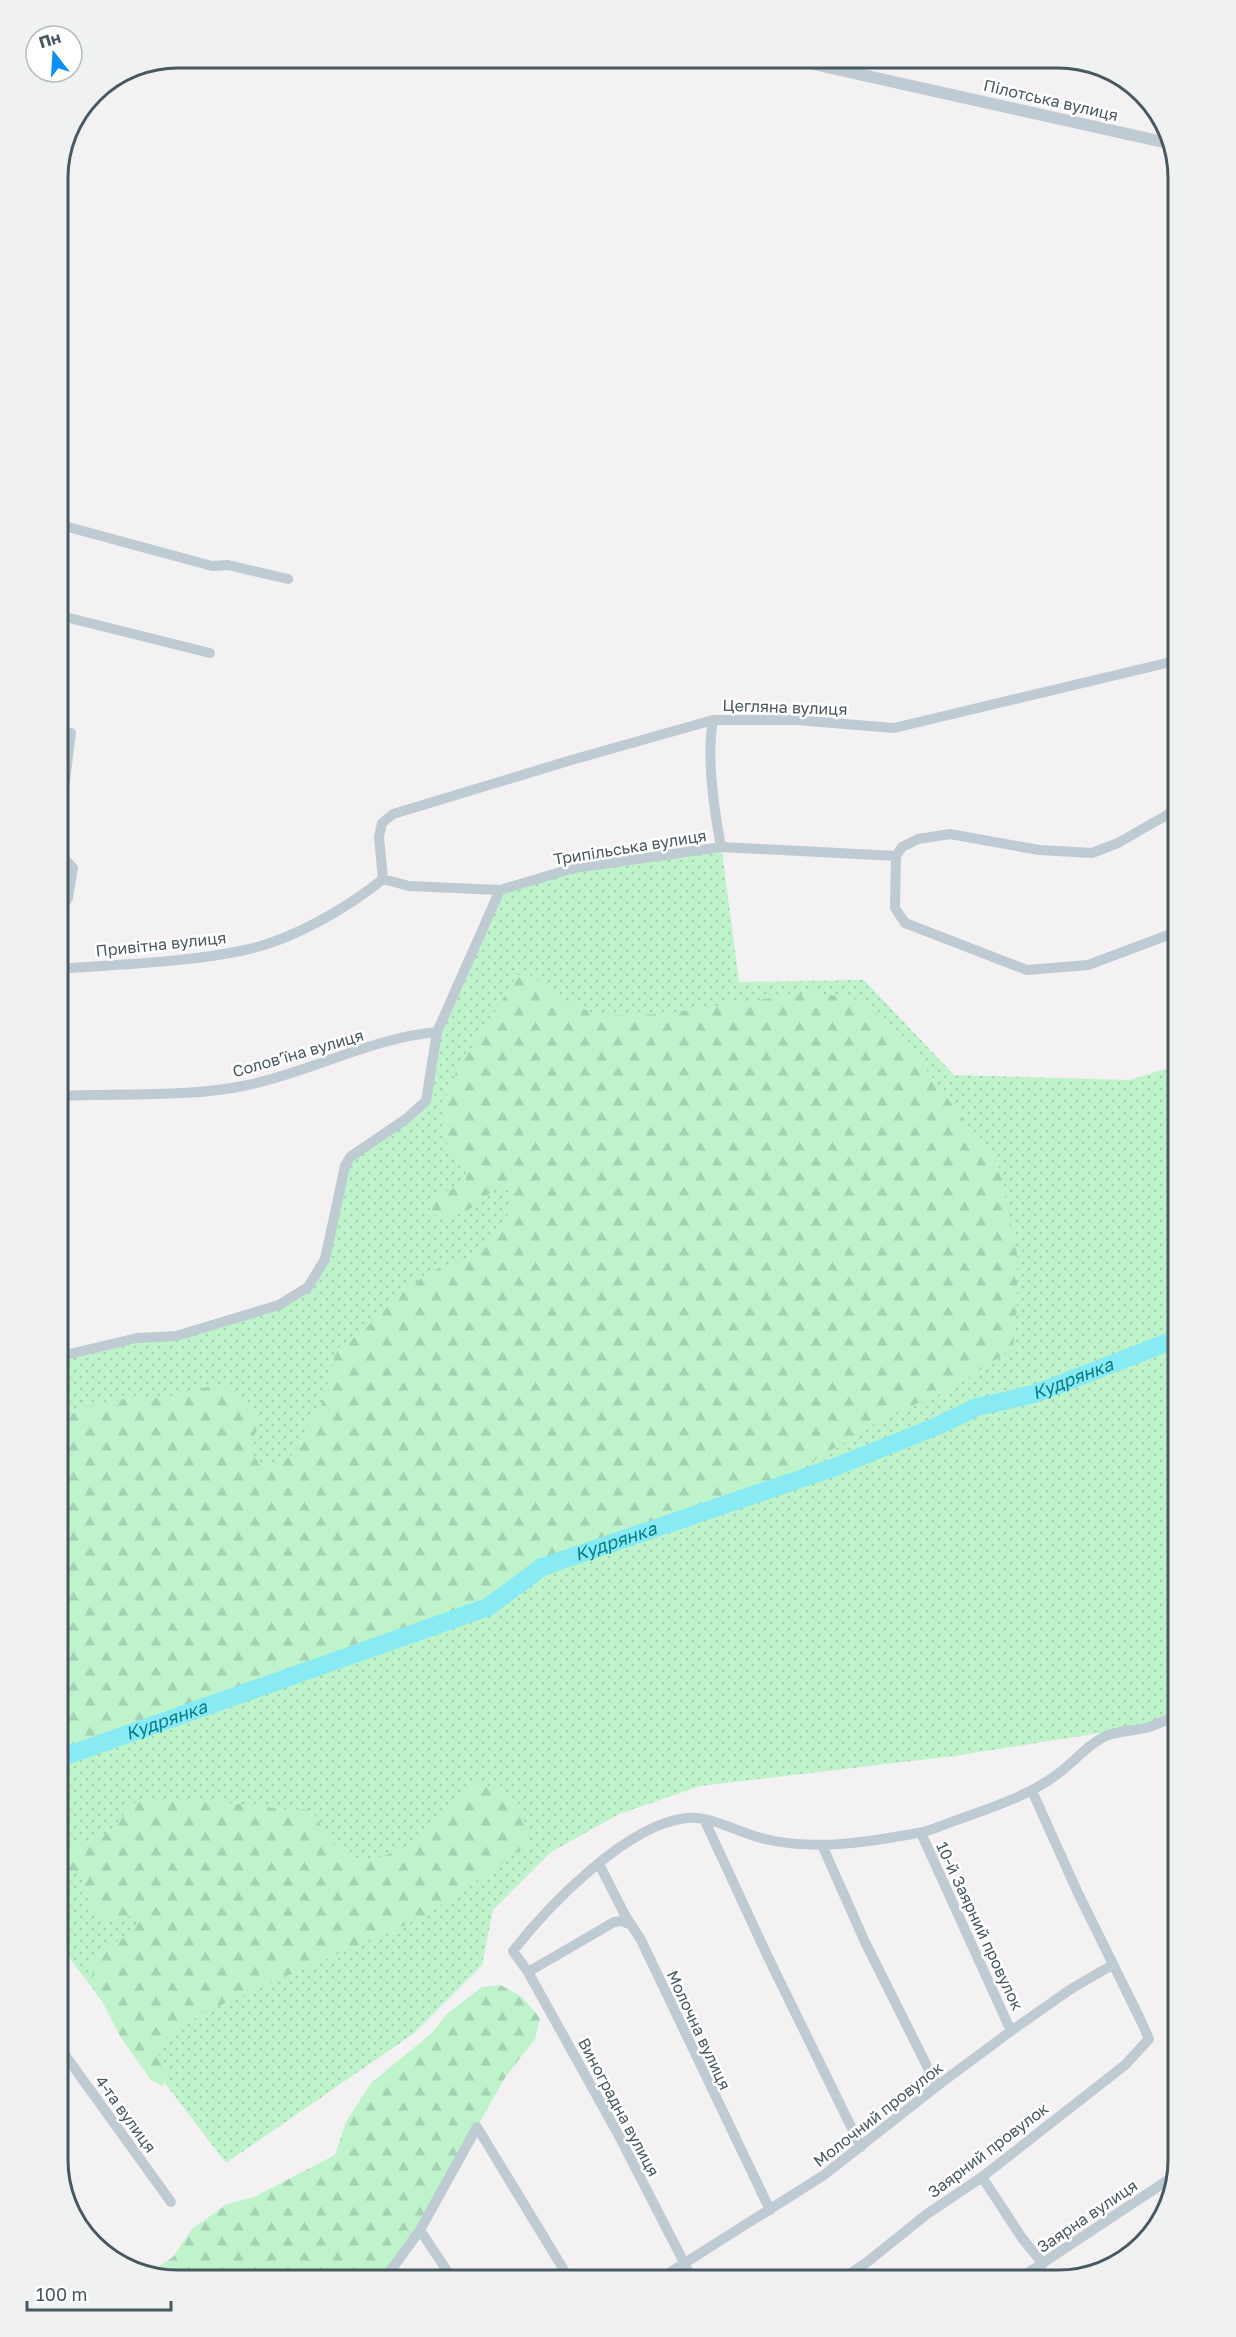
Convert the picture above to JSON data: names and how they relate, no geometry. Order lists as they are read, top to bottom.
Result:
{
  "streets": {
    "street": [
      "Пілотська вулиця",
      "Цегляна вулиця",
      "Трипільська вулиця",
      "Привітна вулиця",
      "Соловʼїна вулиця",
      "10-й Заярний провулок",
      "Молочна вулиця",
      "Виноградна вулиця",
      "4-та вулиця",
      "Молочний провулок",
      "Заярний провулок",
      "Заярна вулиця"
    ]
  },
  "crossings": [
    ["Цегляна вулиця", "Привітна вулиця"],
    ["10-й Заярний провулок", "Молочний провулок"],
    ["Молочна вулиця", "Виноградна вулиця"],
    ["Молочна вулиця", "Молочний провулок"],
    ["Виноградна вулиця", "Молочний провулок"],
    ["Молочний провулок", "Заярний провулок"]
  ],
  "water": ["Кудрянка"],
  "scale_bar": "100 m",
  "north": "top"
}
